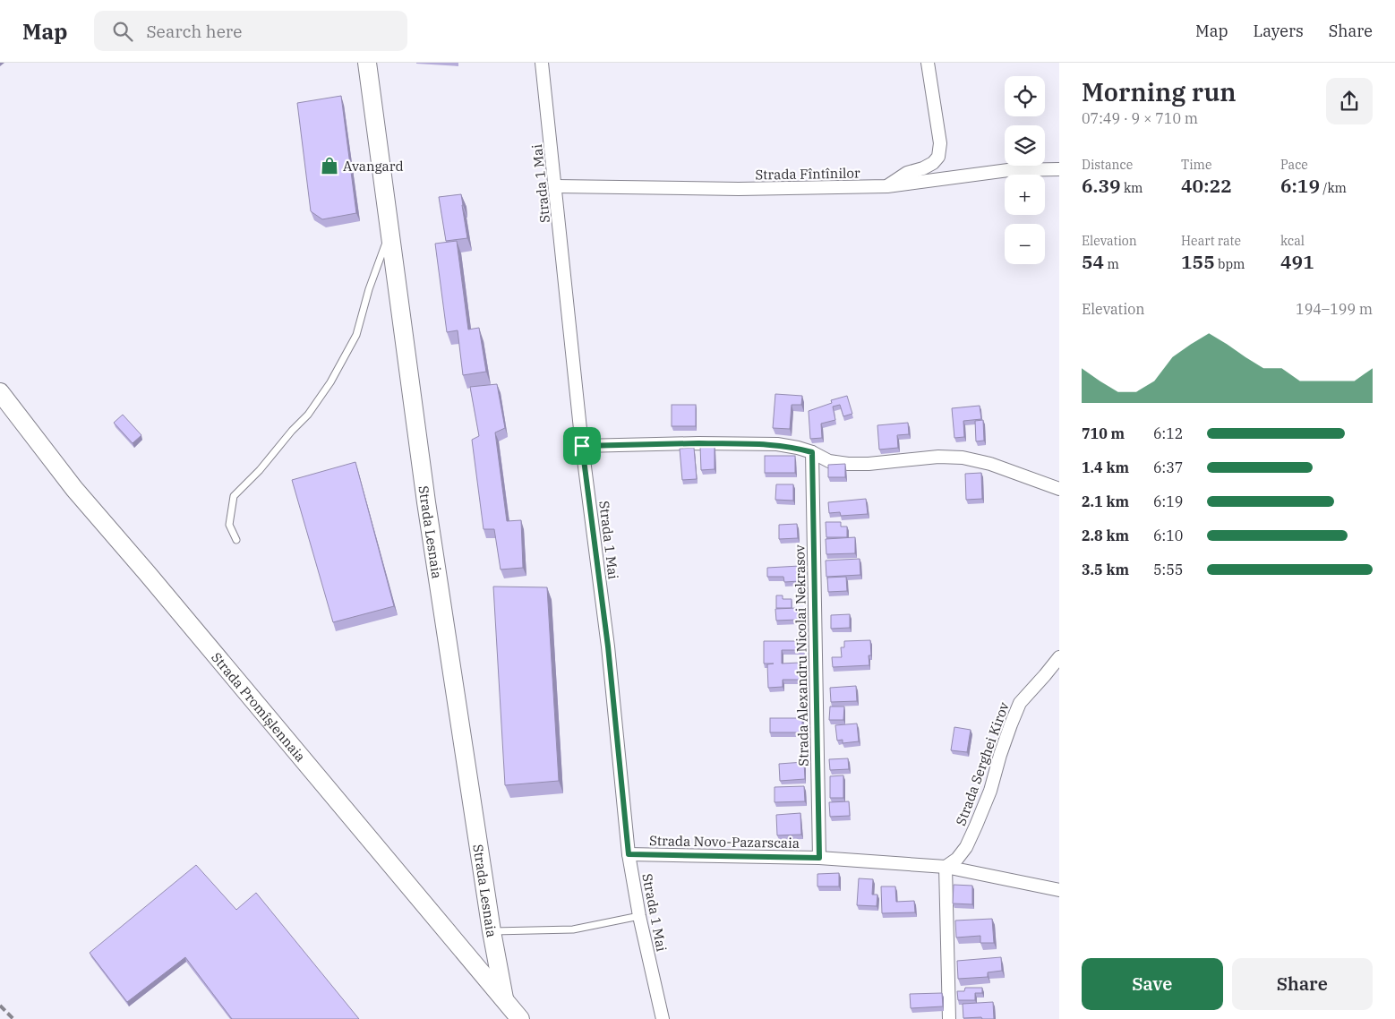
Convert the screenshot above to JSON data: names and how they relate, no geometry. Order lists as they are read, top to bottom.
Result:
{
  "streets": {
    "street": [
      "Strada Fîntînilor",
      "Strada 1 Mai",
      "Strada Lesnaia",
      "Strada Alexandru Nicolai Nekrasov",
      "Strada Promîșlennaia",
      "Strada Serghei Kirov",
      "Strada Novo-Pazarscaia"
    ]
  },
  "crossings": [
    ["Strada Fîntînilor", "Strada 1 Mai"],
    ["Strada 1 Mai", "Strada Novo-Pazarscaia"],
    ["Strada Lesnaia", "Strada Promîșlennaia"],
    ["Strada Alexandru Nicolai Nekrasov", "Strada Novo-Pazarscaia"],
    ["Strada Serghei Kirov", "Strada Novo-Pazarscaia"]
  ],
  "places": {
    "shop": ["Avangard"]
  },
  "page": {
    "header": "Map",
    "search": "Search here",
    "nav": ["Map", "Layers", "Share"],
    "heading": ["Morning run", "07:49 · 9 × 710 m"],
    "map_buttons": ["+", "−"],
    "stats": [
      ["Distance", "6.39 km"],
      ["Time", "40:22"],
      ["Pace", "6:19 /km"],
      ["Elevation", "54 m"],
      ["Heart rate", "155 bpm"],
      ["kcal", "491"]
    ],
    "chart": ["Elevation", "194–199 m"],
    "list": [
      {
        "name": "710 m",
        "note": "6:12"
      },
      {
        "name": "1.4 km",
        "note": "6:37"
      },
      {
        "name": "2.1 km",
        "note": "6:19"
      },
      {
        "name": "2.8 km",
        "note": "6:10"
      },
      {
        "name": "3.5 km",
        "note": "5:55"
      }
    ],
    "buttons": ["Save", "Share"]
  }
}
